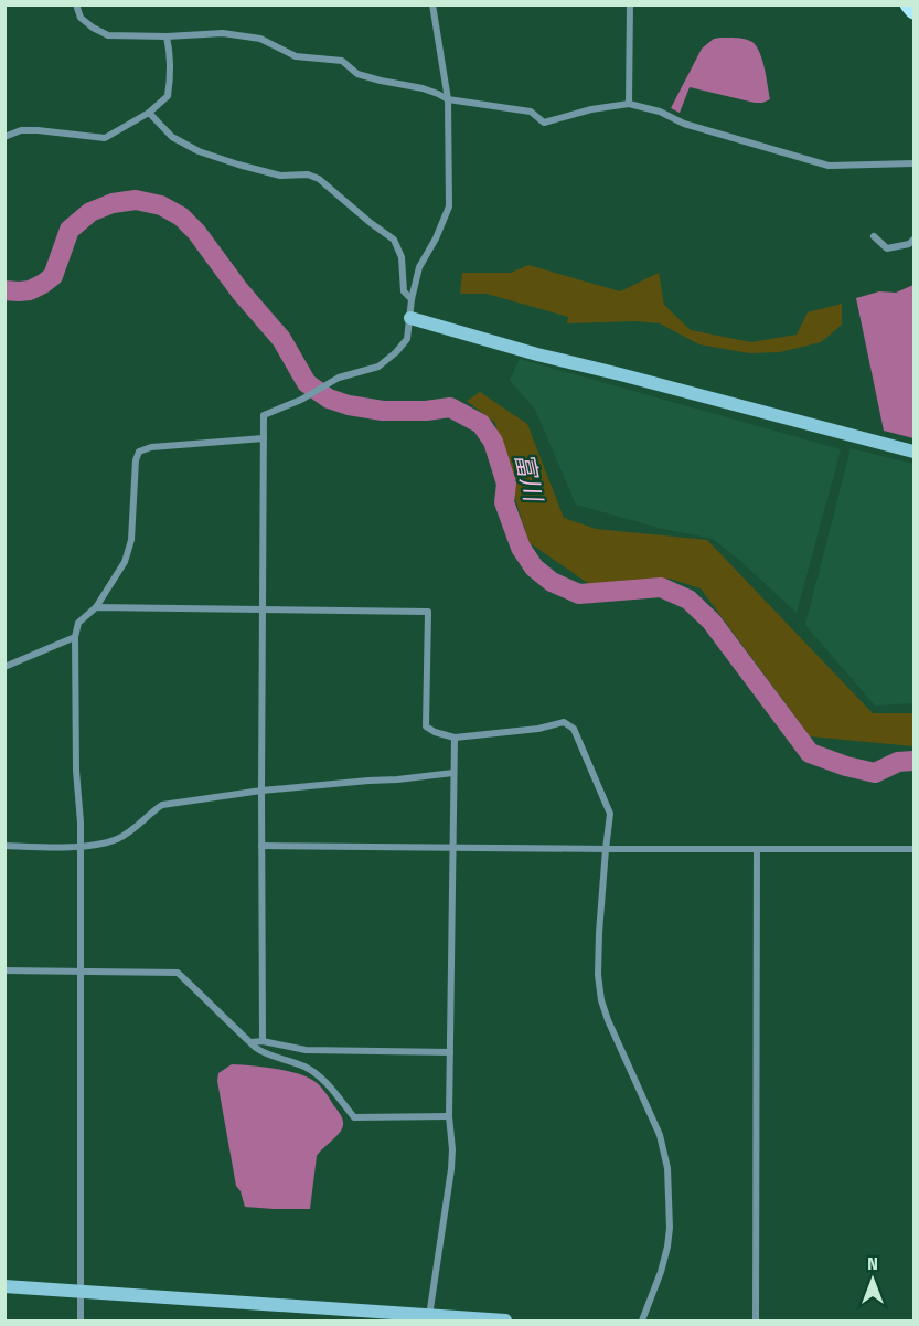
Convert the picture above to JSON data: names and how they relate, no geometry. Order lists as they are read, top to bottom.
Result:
{
  "water": ["富川"],
  "north": "top"
}
